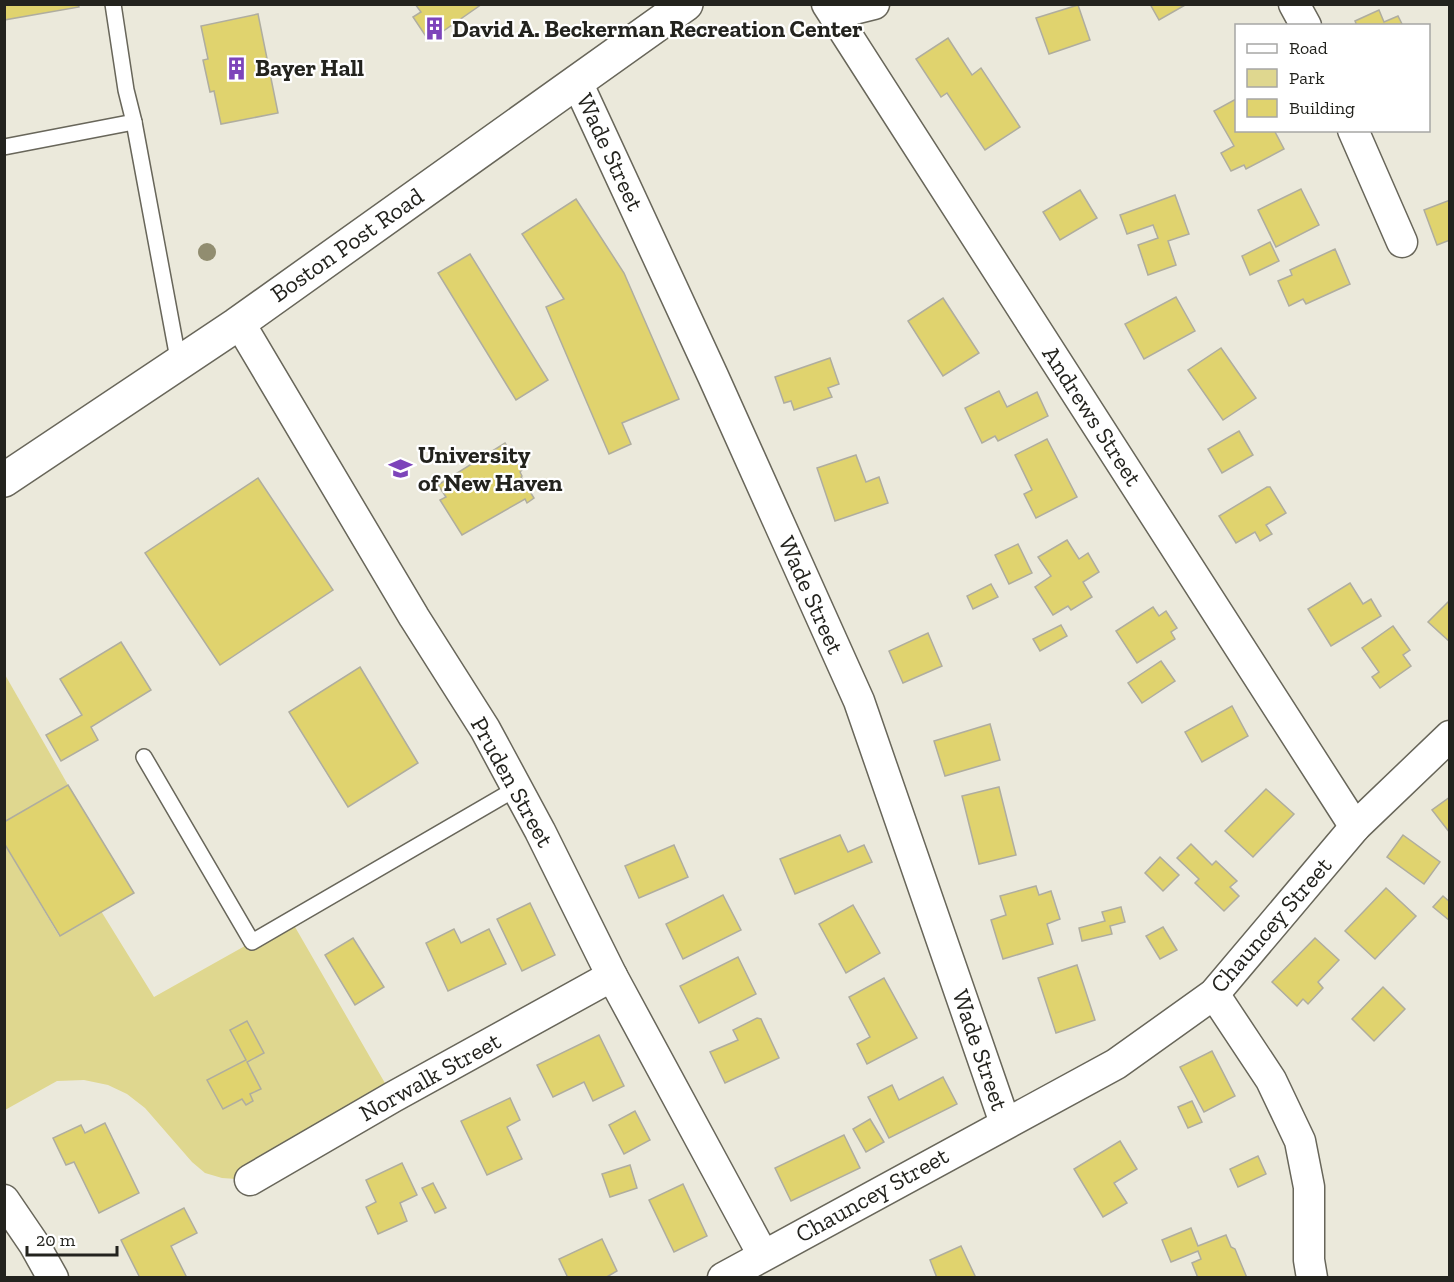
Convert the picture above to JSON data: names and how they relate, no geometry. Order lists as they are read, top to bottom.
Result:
{
  "streets": {
    "main road": ["Boston Post Road"],
    "street": [
      "Wade Street",
      "Andrews Street",
      "Pruden Street",
      "Chauncey Street",
      "Norwalk Street"
    ]
  },
  "crossings": [
    ["Wade Street", "Boston Post Road"],
    ["Wade Street", "Chauncey Street"],
    ["Boston Post Road", "Pruden Street"],
    ["Andrews Street", "Chauncey Street"],
    ["Pruden Street", "Chauncey Street"],
    ["Pruden Street", "Norwalk Street"]
  ],
  "places": {
    "building": ["David A. Beckerman Recreation Center", "Bayer Hall"],
    "school or university": ["University of New Haven"]
  },
  "legend": ["Road", "Park", "Building"],
  "scale_bar": "20 m"
}
